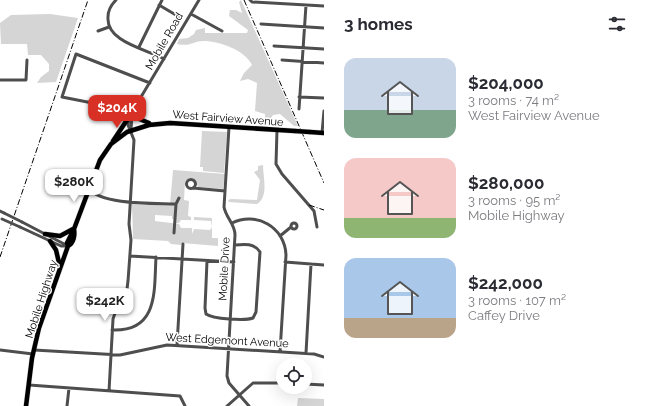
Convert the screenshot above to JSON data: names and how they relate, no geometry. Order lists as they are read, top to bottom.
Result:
{
  "streets": {
    "main road": ["West Fairview Avenue", "Mobile Highway"],
    "street": ["Mobile Road", "Mobile Drive", "West Edgemont Avenue"]
  },
  "crossings": [
    ["West Fairview Avenue", "Mobile Drive"],
    ["West Fairview Avenue", "Mobile Highway"],
    ["Mobile Drive", "West Edgemont Avenue"],
    ["Mobile Highway", "West Edgemont Avenue"]
  ],
  "page": {
    "heading": "3 homes",
    "list": [
      {
        "name": "$204,000",
        "note": "3 rooms · 74 m² · West Fairview Avenue"
      },
      {
        "name": "$280,000",
        "note": "3 rooms · 95 m² · Mobile Highway"
      },
      {
        "name": "$242,000",
        "note": "3 rooms · 107 m² · Caffey Drive"
      }
    ],
    "price": ["$204K", "$280K", "$242K"]
  }
}
